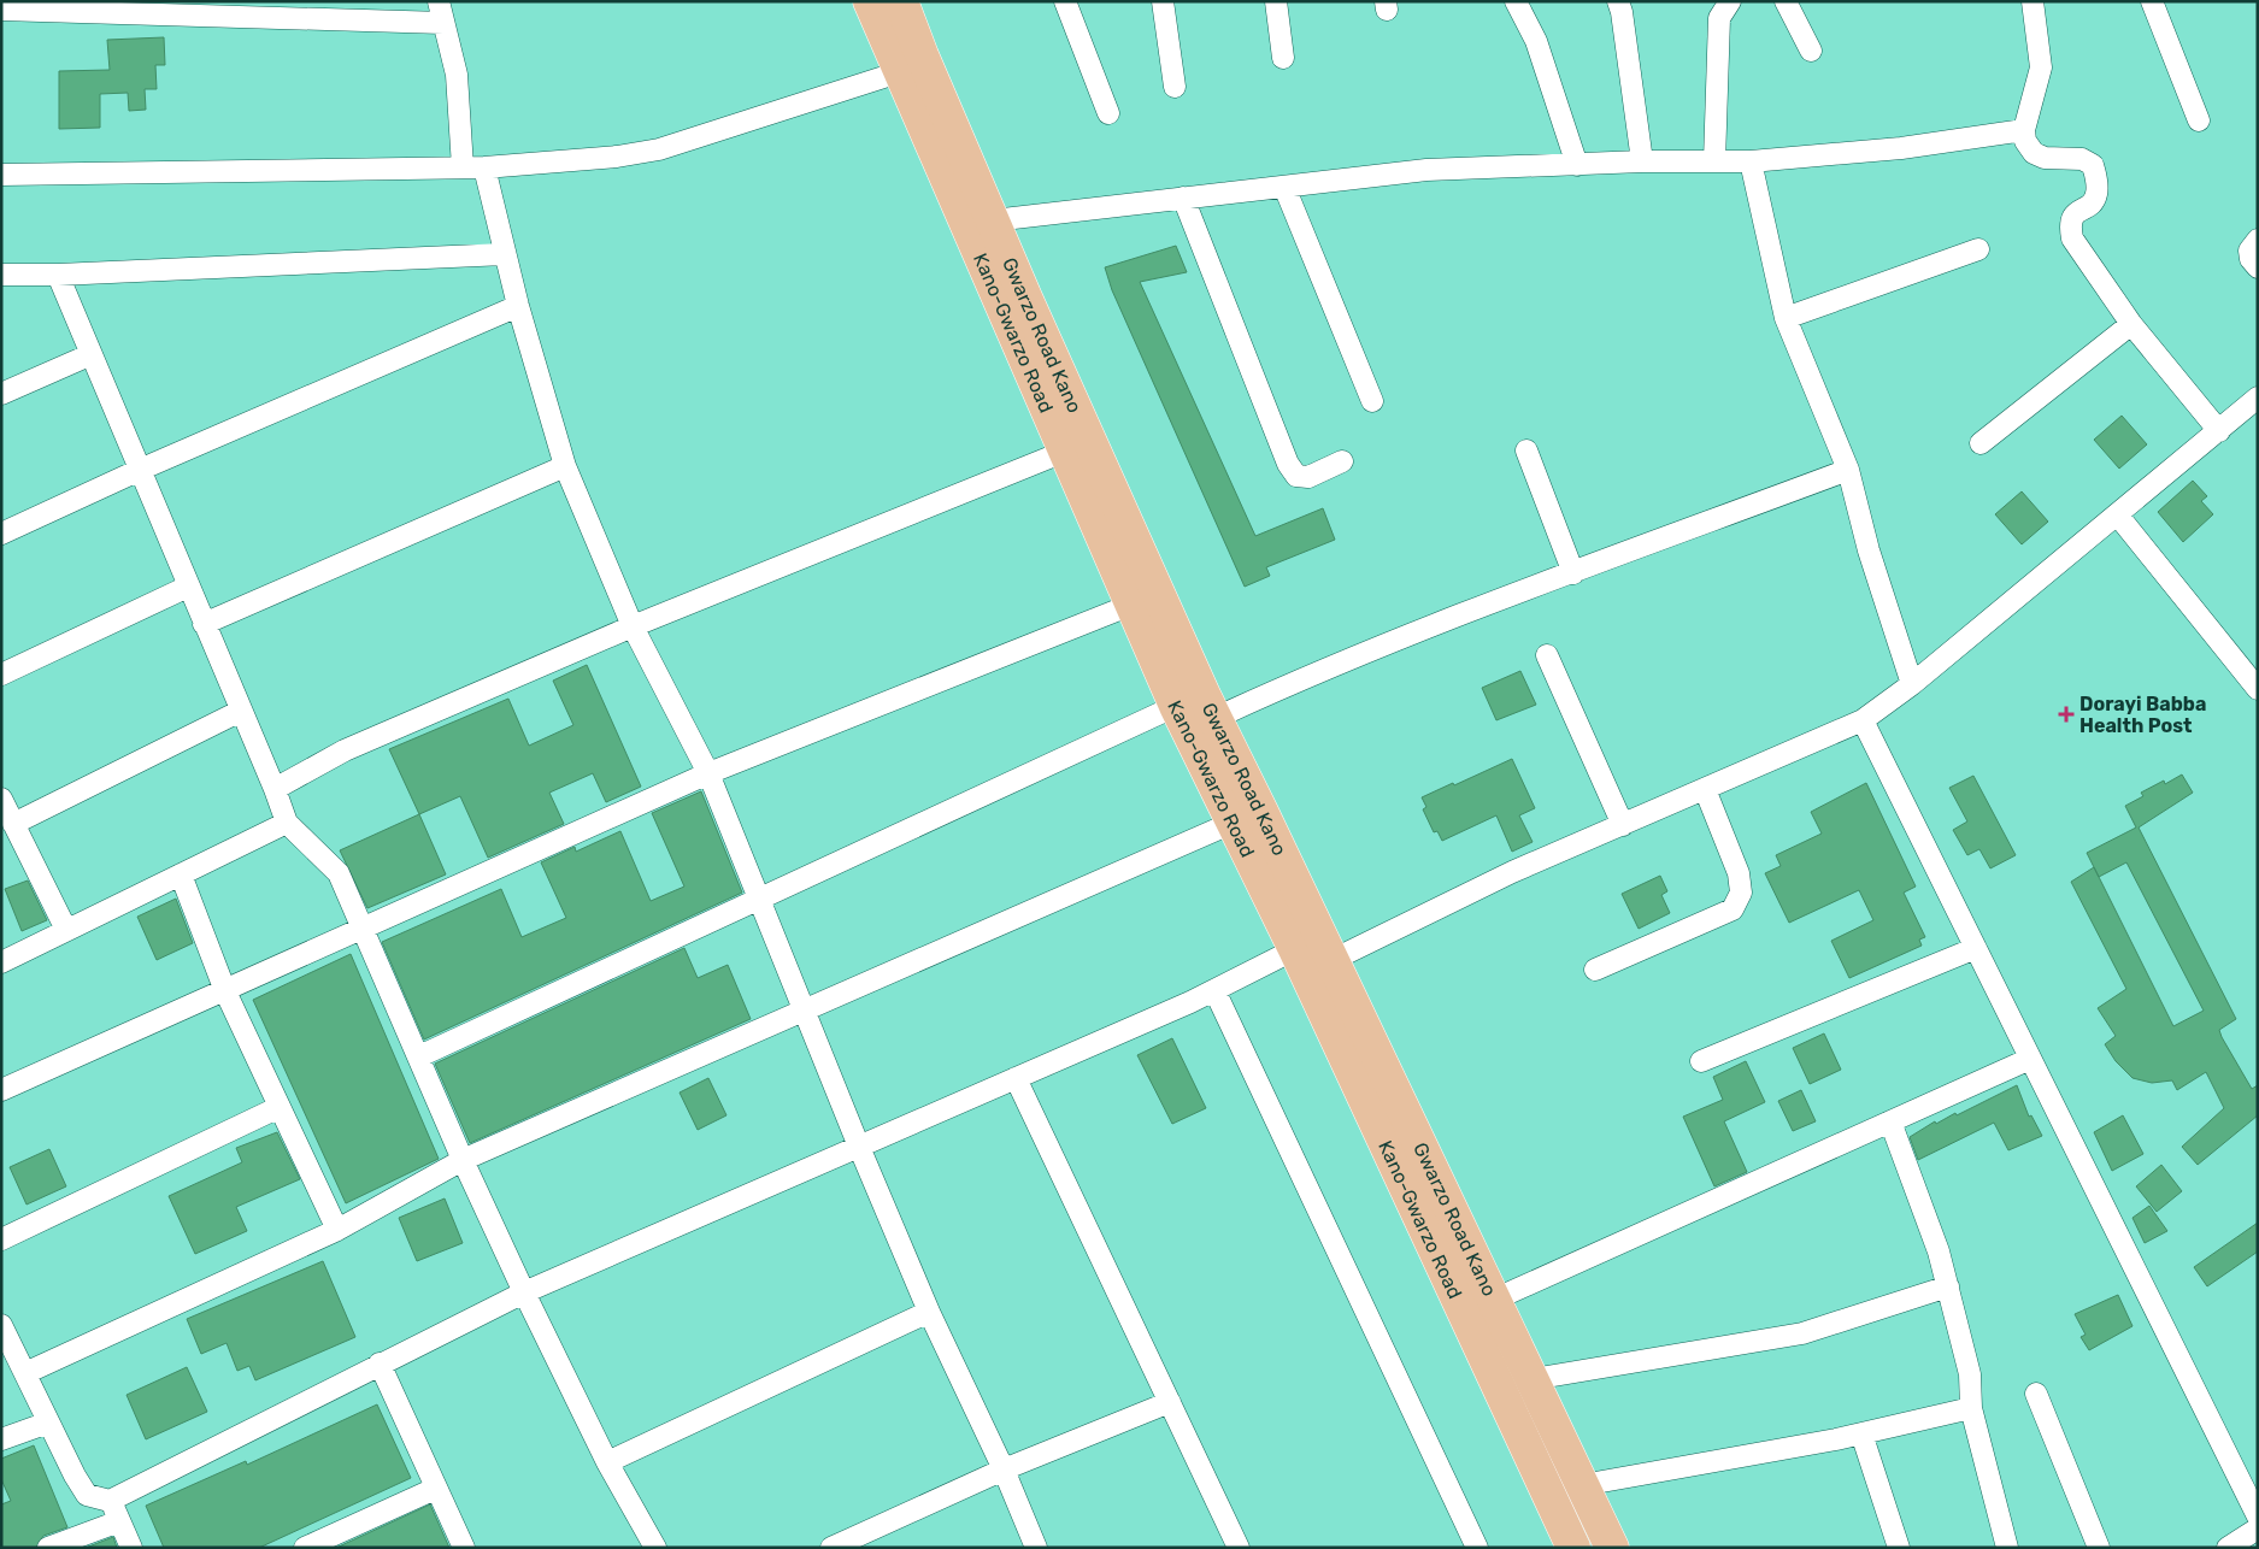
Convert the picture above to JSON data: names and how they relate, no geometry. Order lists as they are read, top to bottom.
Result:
{
  "streets": {
    "main road": ["Kano-Gwarzo Road", "Gwarzo Road Kano"]
  },
  "crossings": [
    ["Kano-Gwarzo Road", "Gwarzo Road Kano"]
  ],
  "places": {
    "health": ["Dorayi Babba Health Post"]
  }
}
